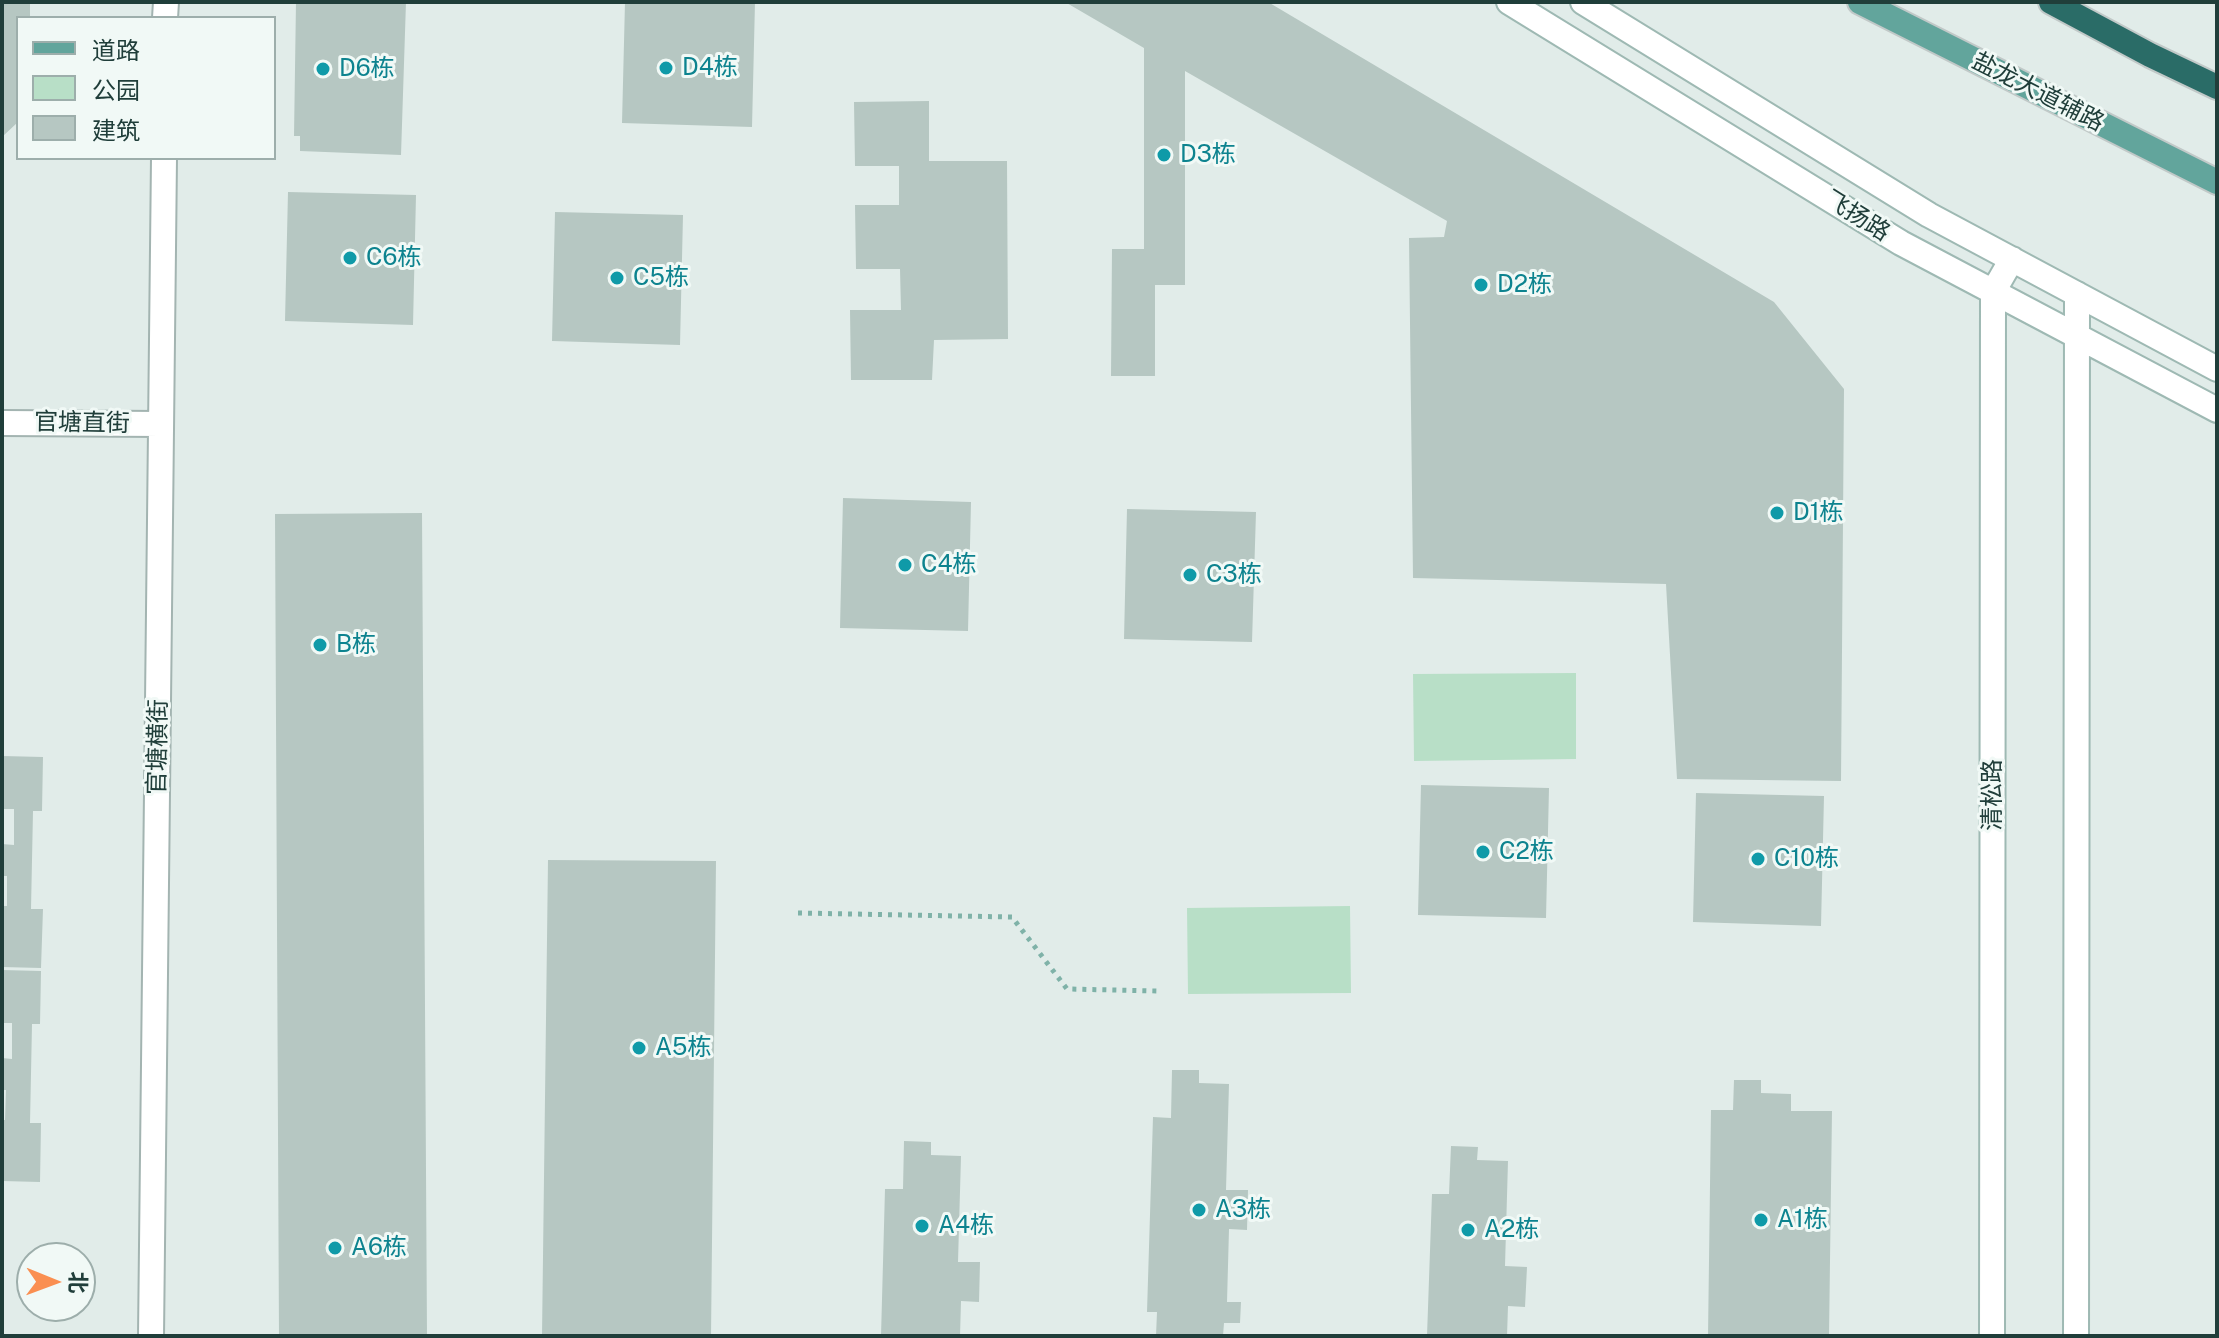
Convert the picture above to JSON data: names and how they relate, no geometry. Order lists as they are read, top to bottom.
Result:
{
  "streets": {
    "main road": ["盐龙大道辅路"],
    "street": [
      "飞扬路",
      "官塘直街",
      "官塘横街",
      "清松路"
    ]
  },
  "crossings": [
    ["飞扬路", "清松路"],
    ["官塘直街", "官塘横街"]
  ],
  "places": [
    "D4栋",
    "D6栋",
    "D3栋",
    "C6栋",
    "C5栋",
    "D2栋",
    "D1栋",
    "C4栋",
    "C3栋",
    "B栋",
    "C2栋",
    "C10栋",
    "A5栋",
    "A3栋",
    "A1栋",
    "A4栋",
    "A2栋",
    "A6栋"
  ],
  "legend": ["道路", "公园", "建筑"],
  "north": "right"
}
